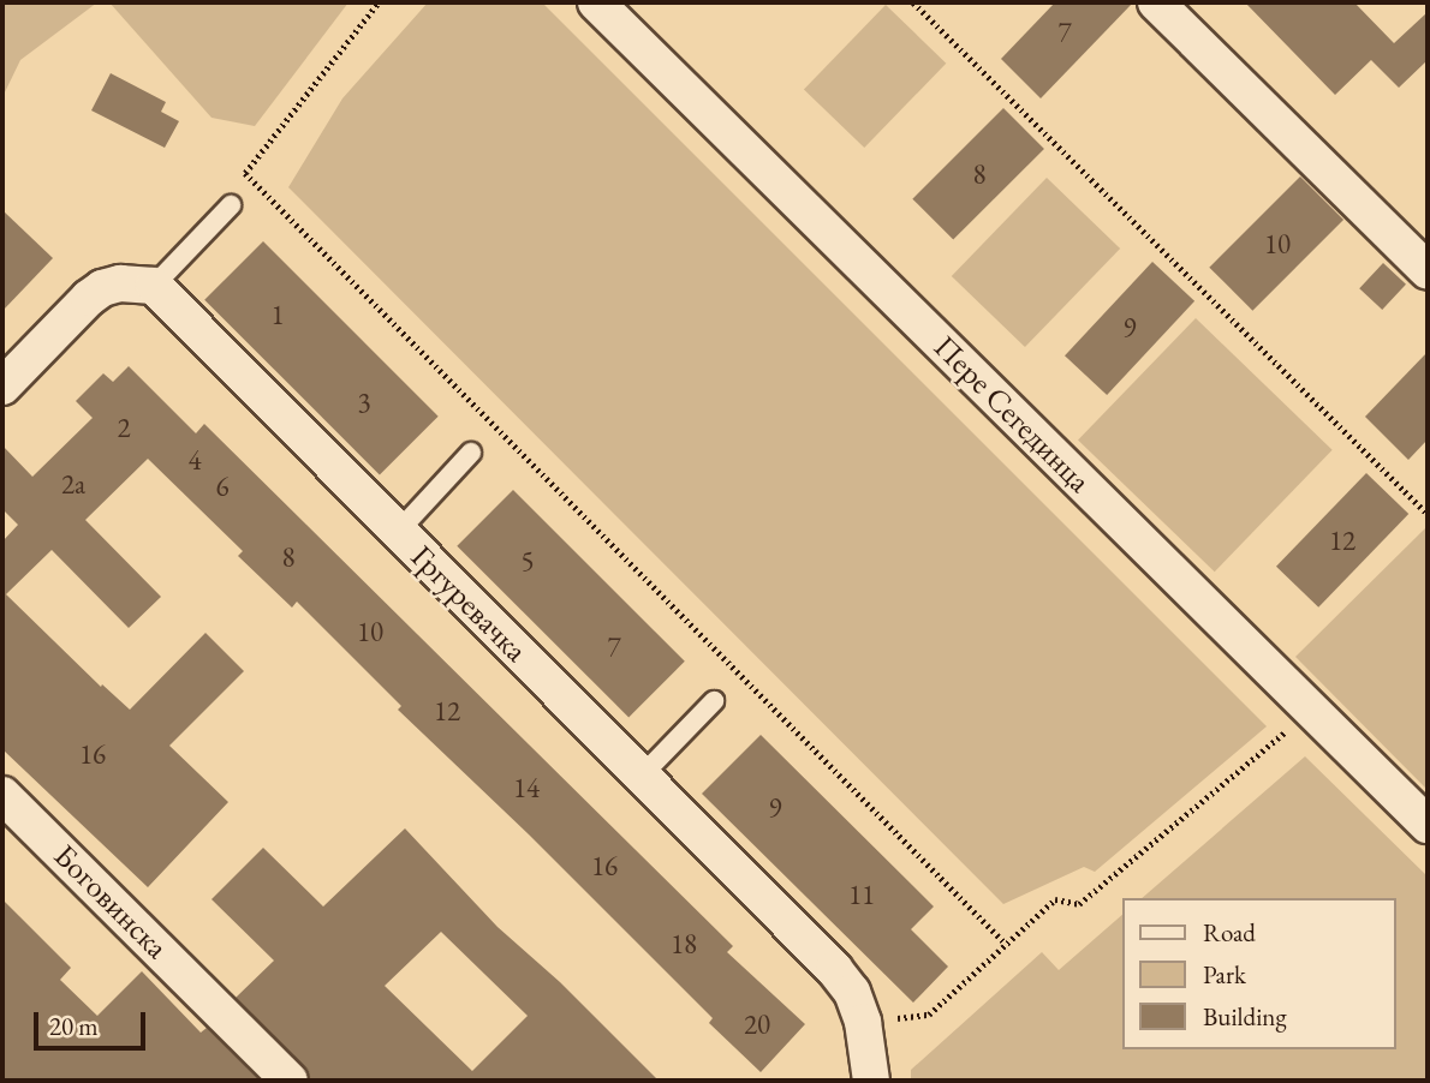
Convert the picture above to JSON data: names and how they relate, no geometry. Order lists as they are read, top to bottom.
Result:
{
  "streets": {
    "street": ["Пере Сегединца", "Гргуревачка", "Боговинска"]
  },
  "house_numbers": [
    "7",
    "8",
    "10",
    "1",
    "9",
    "3",
    "2",
    "4",
    "2a",
    "6",
    "12",
    "8",
    "5",
    "10",
    "7",
    "12",
    "16",
    "14",
    "9",
    "16",
    "11",
    "18",
    "20"
  ],
  "legend": ["Road", "Park", "Building"],
  "scale_bar": "20 m"
}
